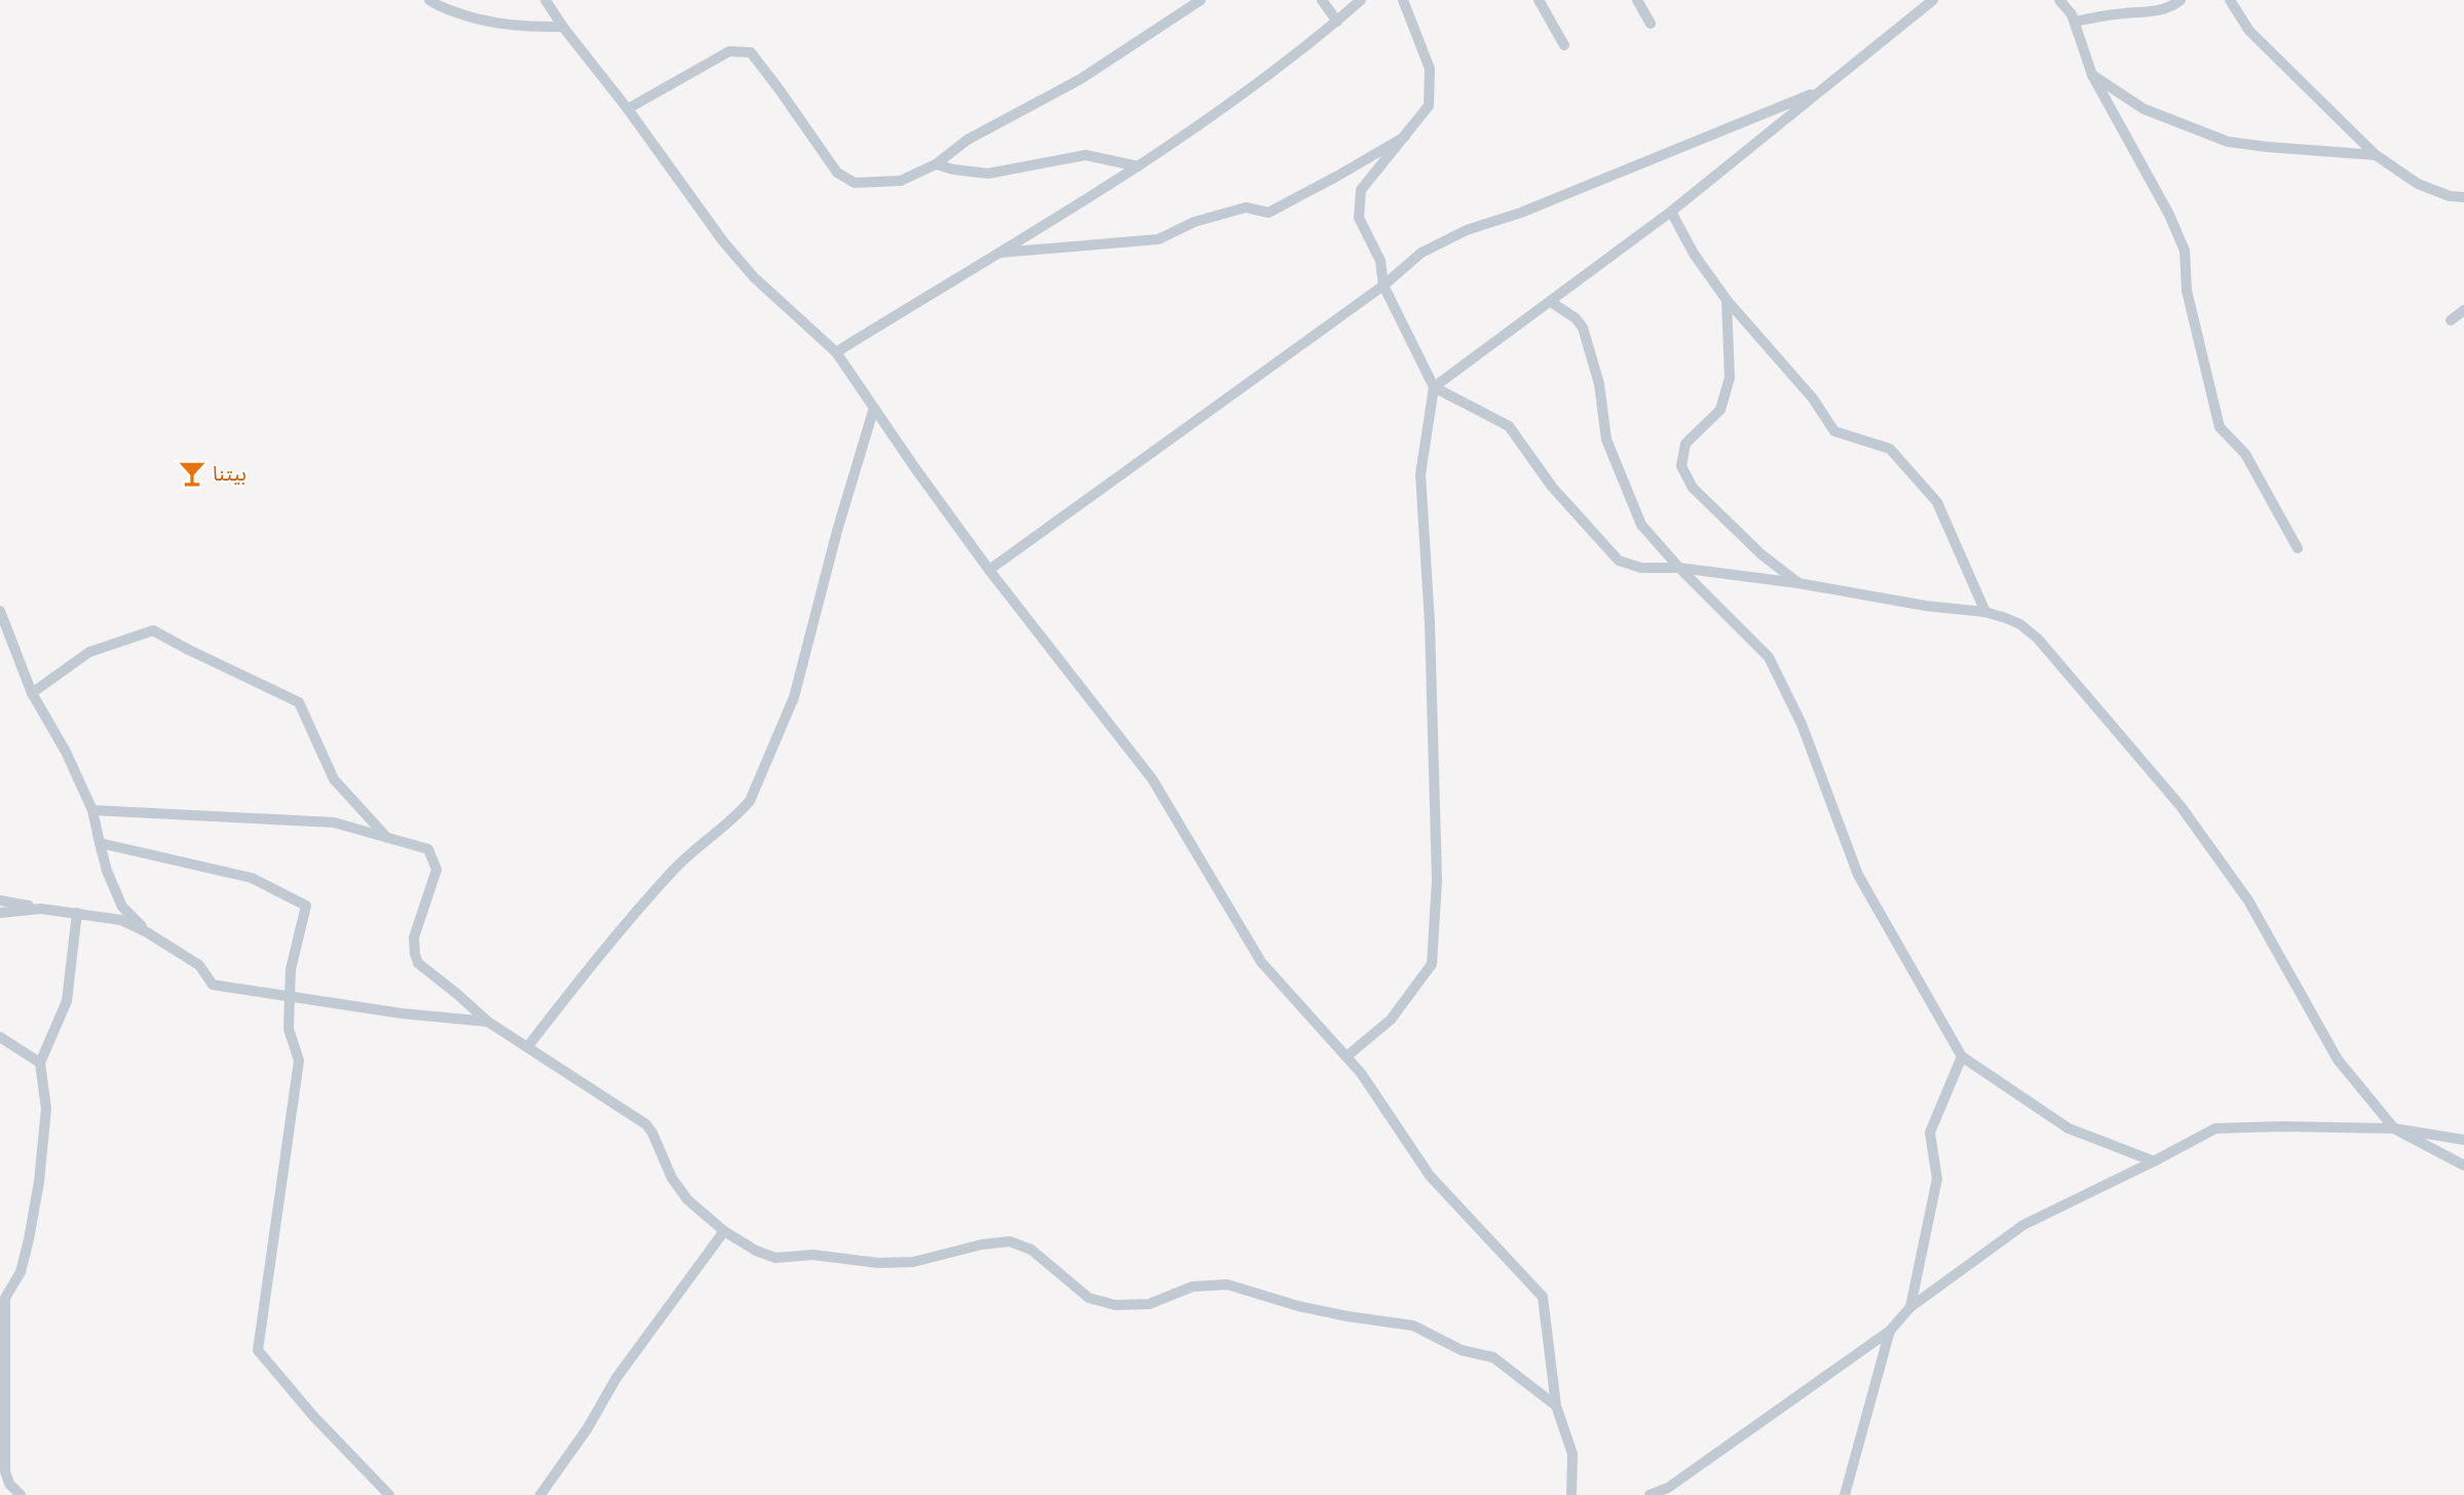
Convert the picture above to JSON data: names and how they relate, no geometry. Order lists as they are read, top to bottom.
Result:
{
  "places": {
    "bar": ["بيتنا"]
  }
}
